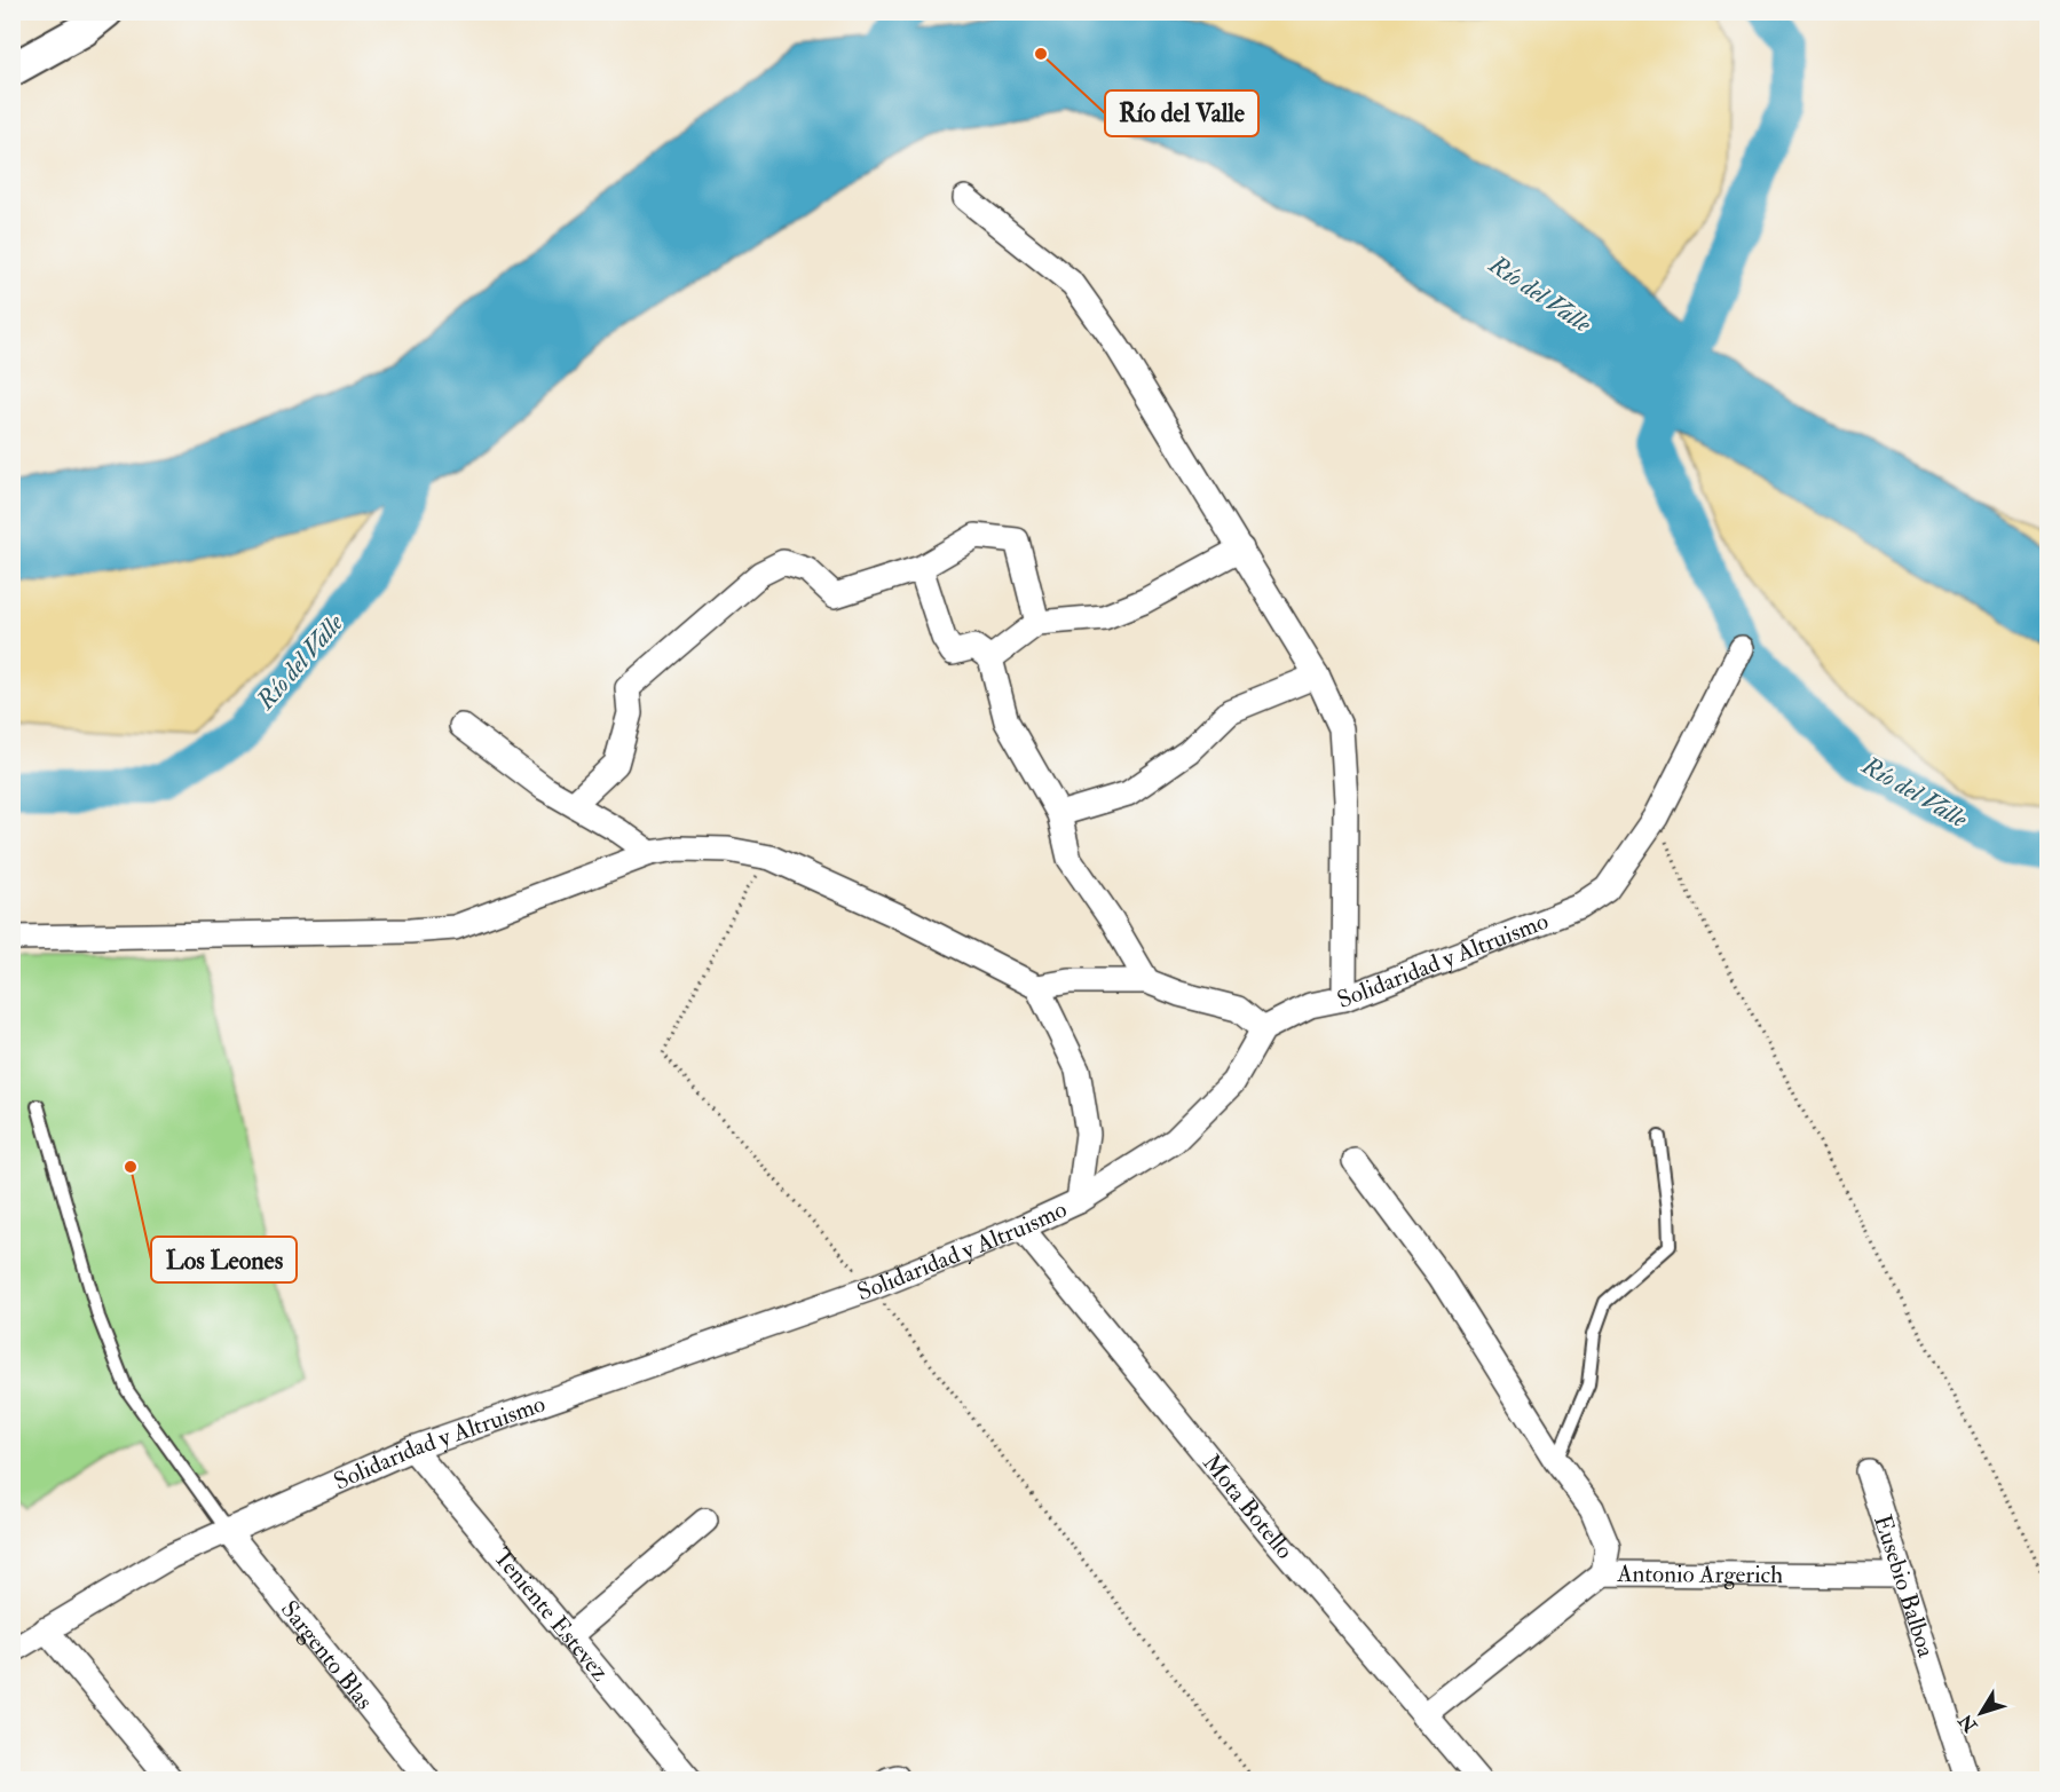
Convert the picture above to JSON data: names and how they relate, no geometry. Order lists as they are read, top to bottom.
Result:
{
  "streets": {
    "street": [
      "Solidaridad y Altruismo",
      "Mota Botello",
      "Antonio Argerich",
      "Eusebio Balboa",
      "Teniente Estevez",
      "Sargento Blas"
    ]
  },
  "crossings": [
    ["Solidaridad y Altruismo", "Mota Botello"],
    ["Solidaridad y Altruismo", "Teniente Estevez"],
    ["Solidaridad y Altruismo", "Sargento Blas"],
    ["Mota Botello", "Antonio Argerich"],
    ["Antonio Argerich", "Eusebio Balboa"]
  ],
  "water": ["Río del Valle"],
  "places": ["Río del Valle", "Los Leones"],
  "north": "bottom left"
}
